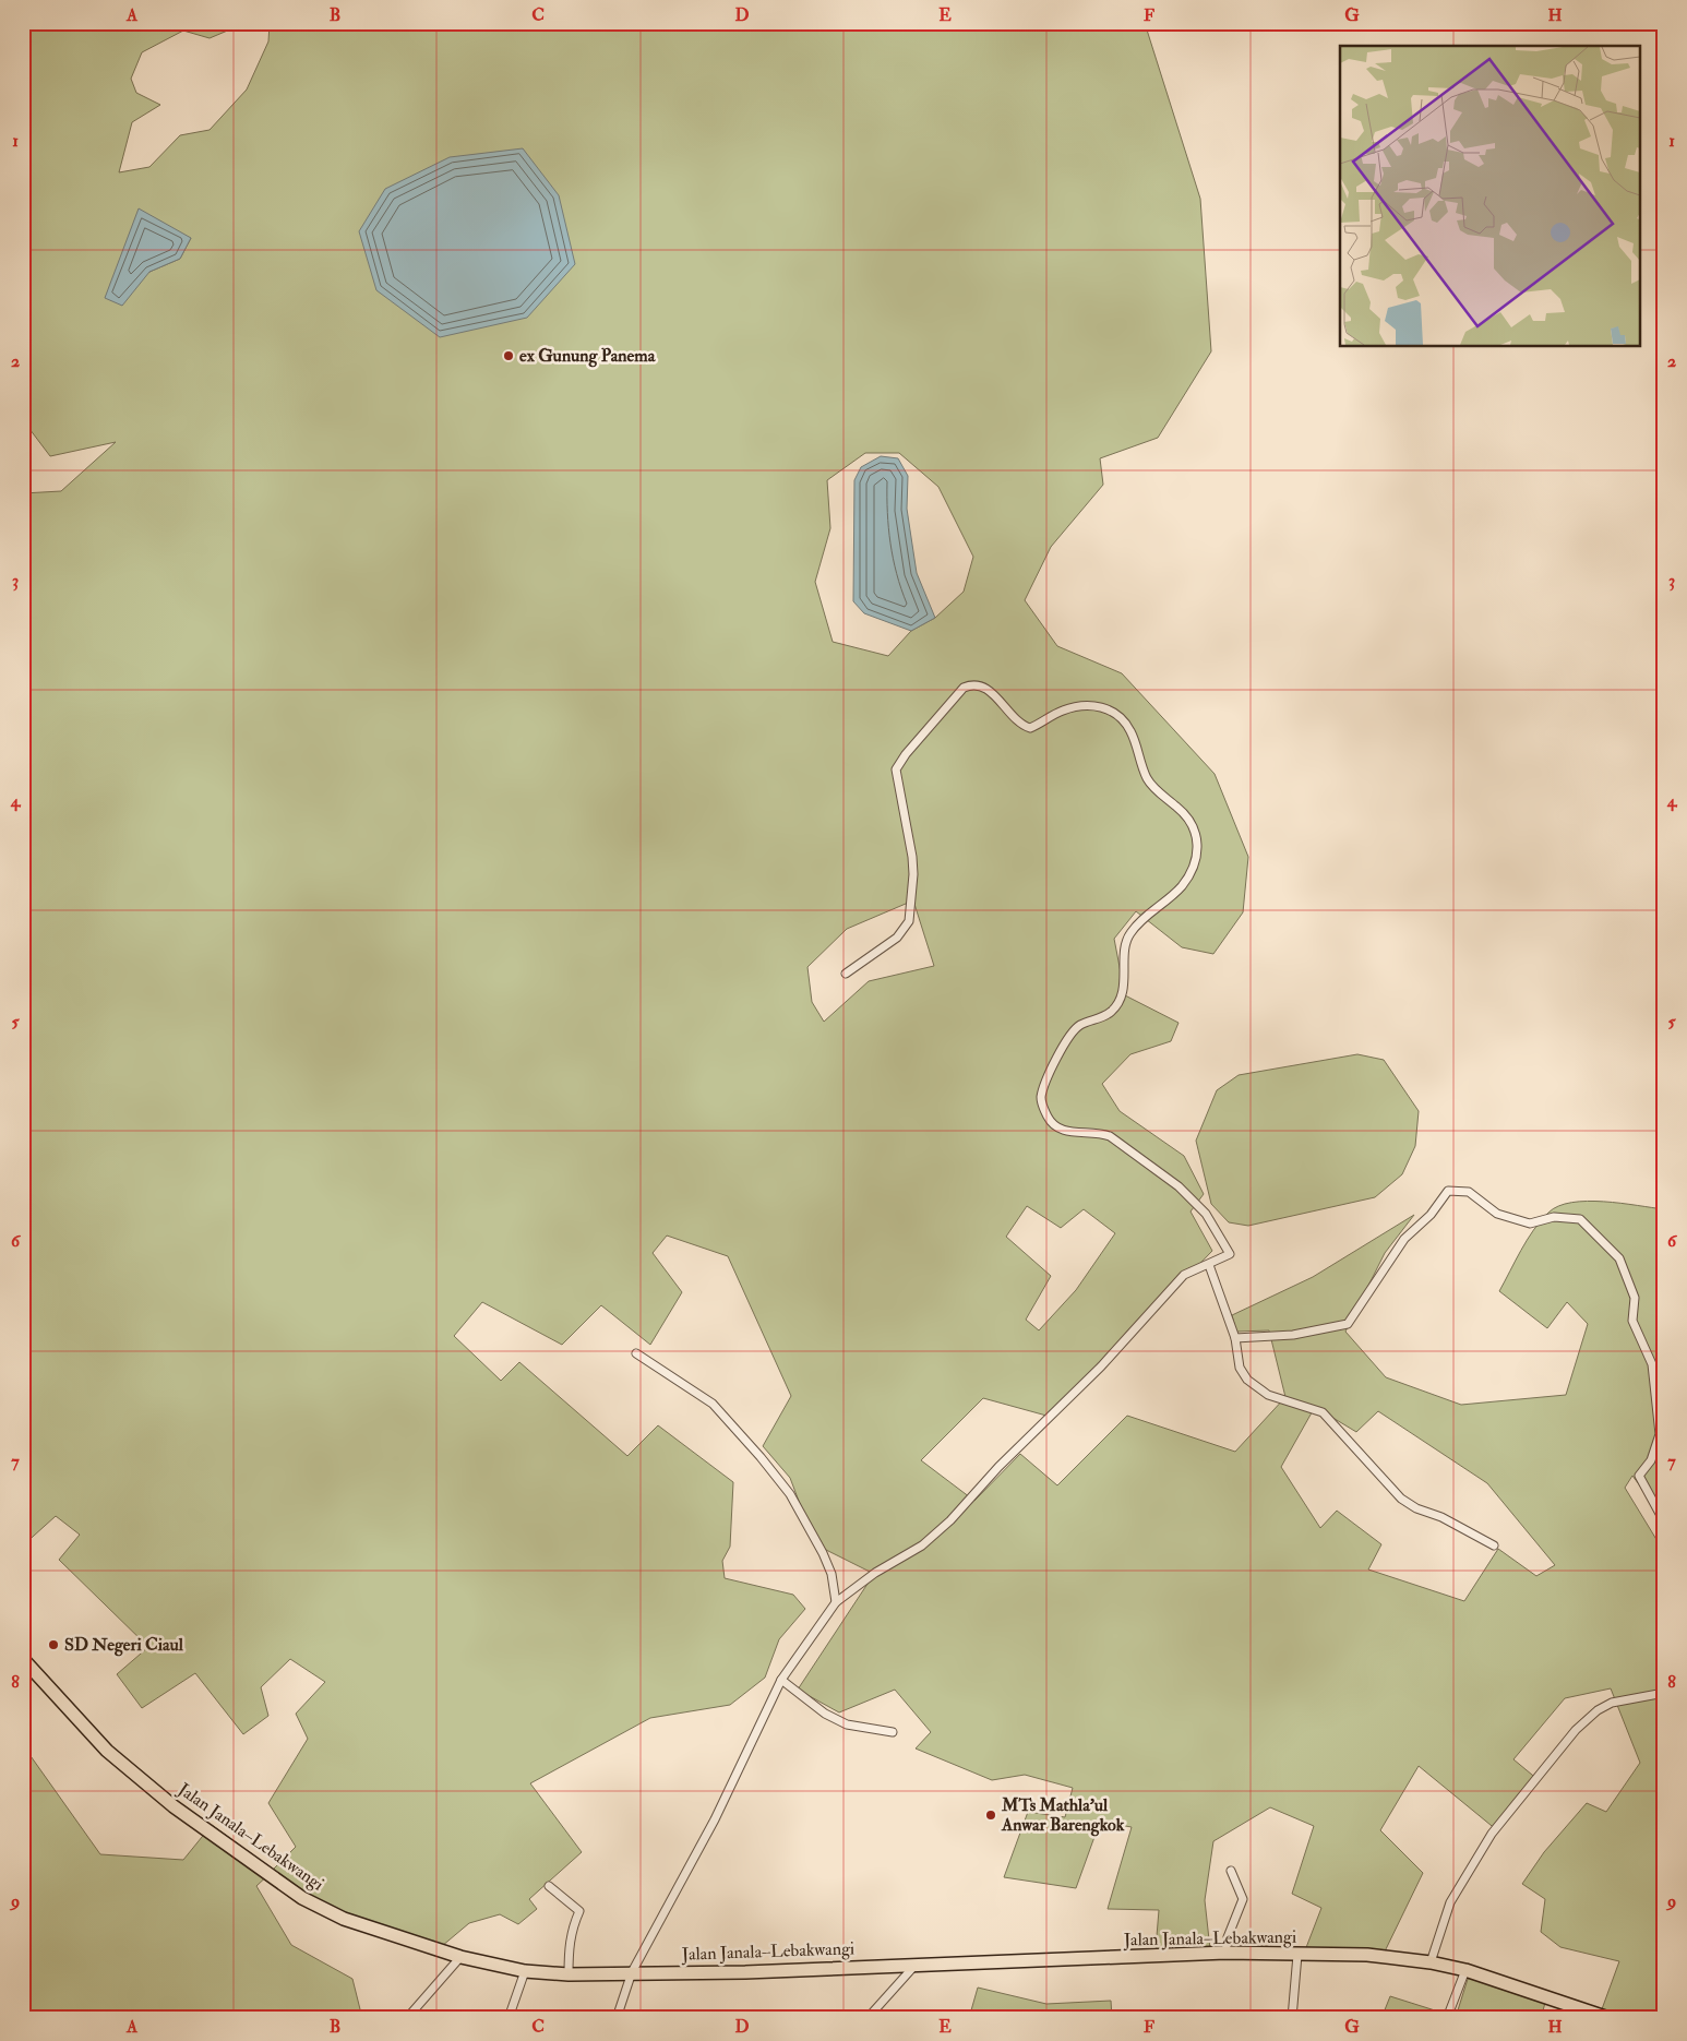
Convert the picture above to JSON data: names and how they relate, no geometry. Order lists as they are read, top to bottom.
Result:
{
  "streets": {
    "main road": ["Jalan Janala–Lebakwangi"]
  },
  "places": ["ex Gunung Panema", "SD Negeri Ciaul", "MTs Mathla'ul Anwar Barengkok"],
  "grid": {
    "columns": [
      "A",
      "B",
      "C",
      "D",
      "E",
      "F",
      "G",
      "H"
    ],
    "rows": [
      "1",
      "2",
      "3",
      "4",
      "5",
      "6",
      "7",
      "8",
      "9"
    ]
  }
}
